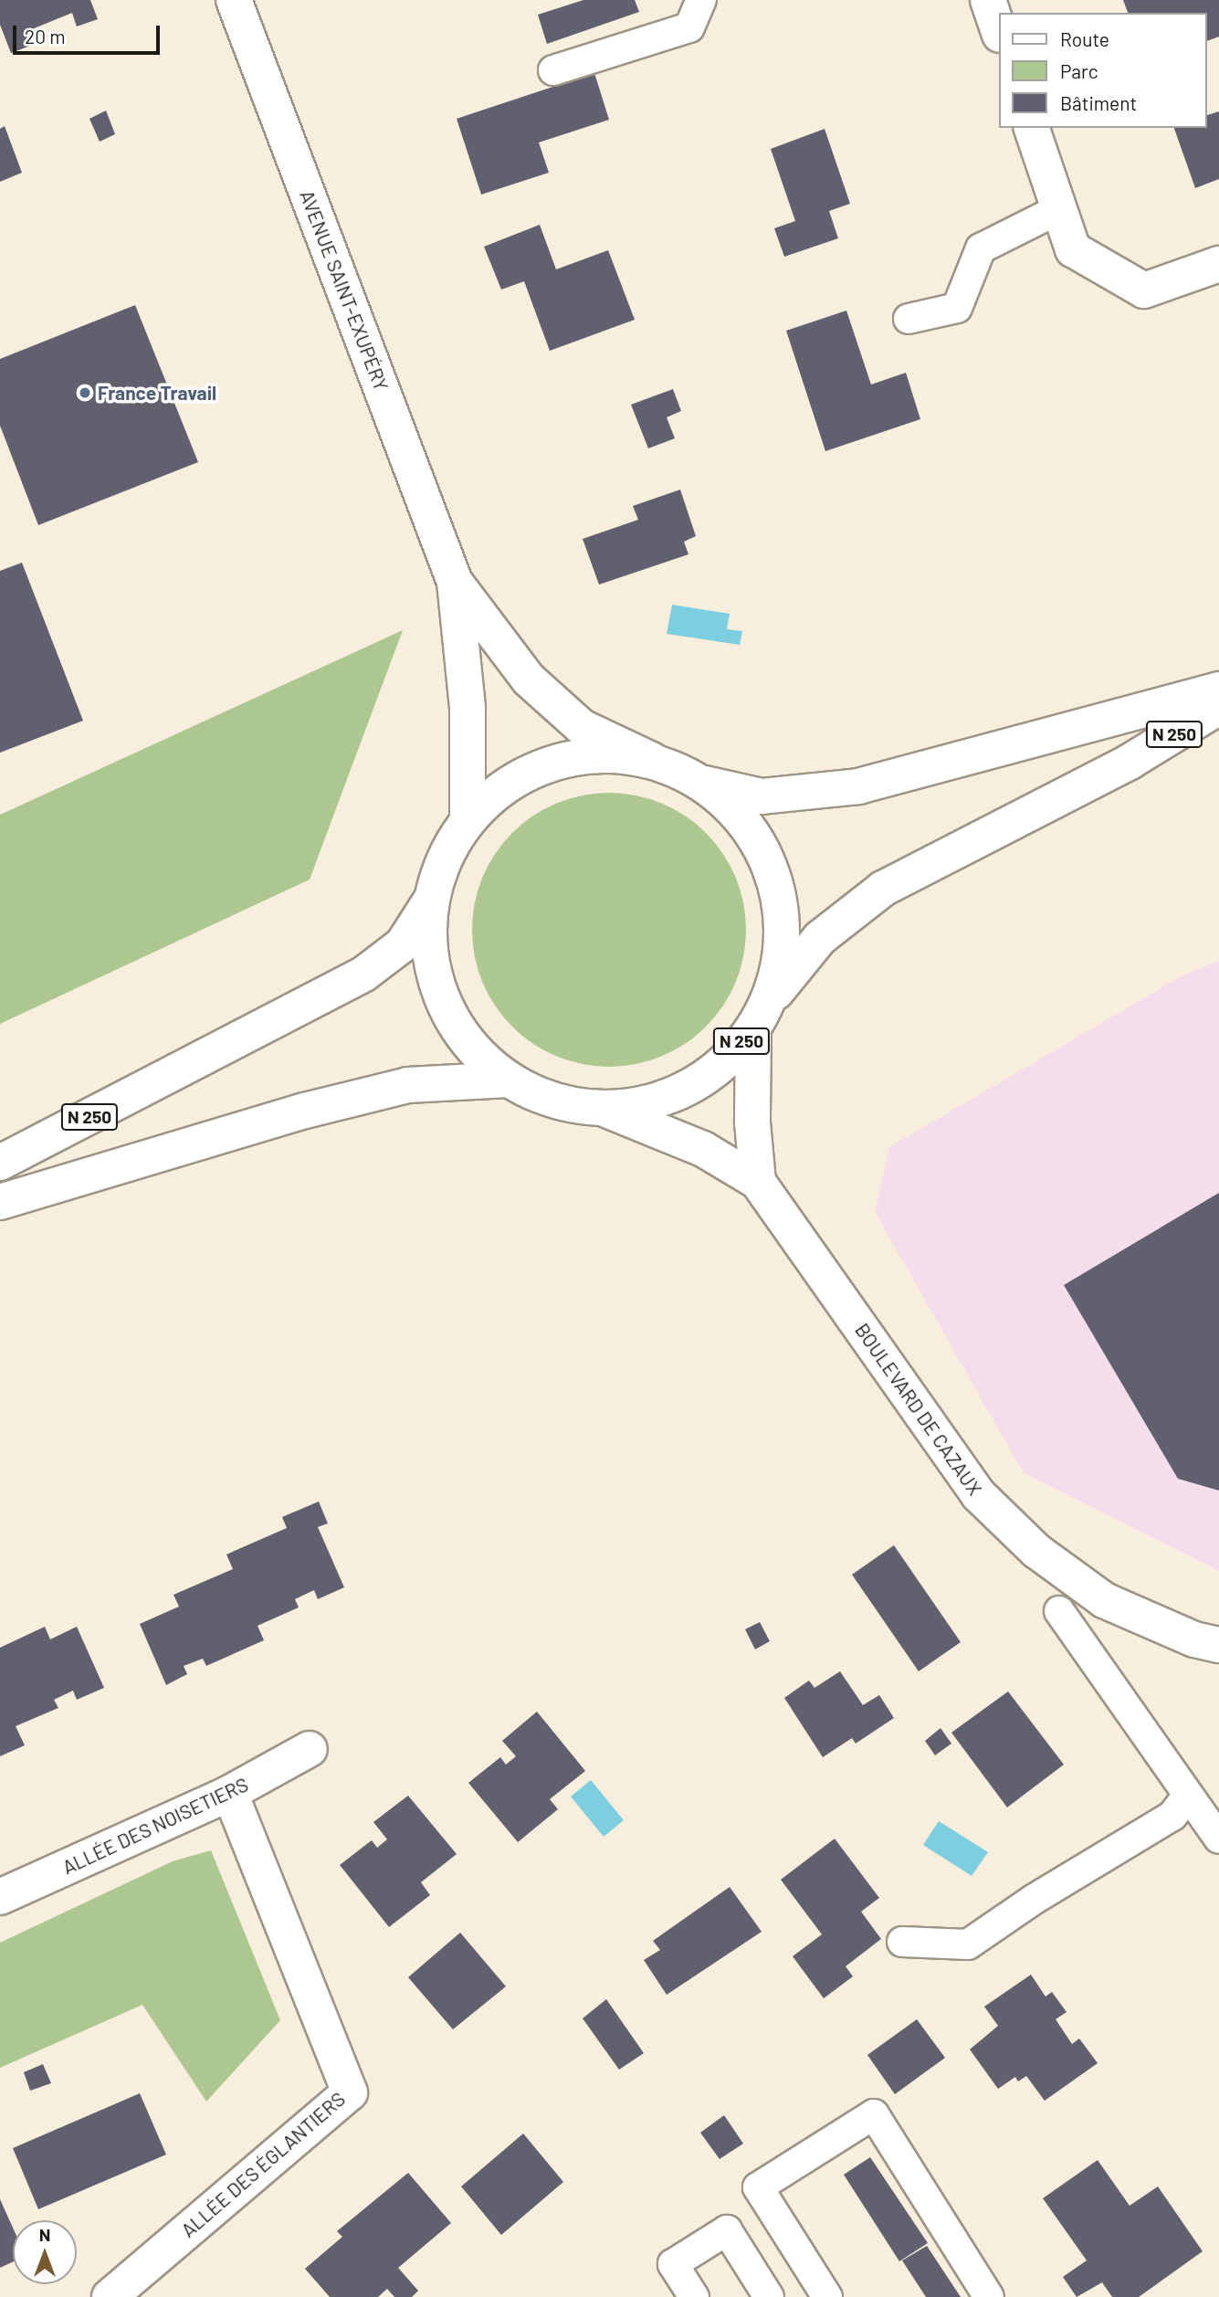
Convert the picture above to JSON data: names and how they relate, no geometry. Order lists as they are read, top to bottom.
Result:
{
  "streets": {
    "main road": [
      "AVENUE SAINT-EXUPÉRY",
      "N 250",
      "BOULEVARD DE CAZAUX",
      "ALLÉE DES NOISETIERS",
      "ALLÉE DES ÉGLANTIERS"
    ]
  },
  "crossings": [
    ["AVENUE SAINT-EXUPÉRY", "N 250"],
    ["N 250", "BOULEVARD DE CAZAUX"],
    ["ALLÉE DES NOISETIERS", "ALLÉE DES ÉGLANTIERS"]
  ],
  "places": ["France Travail"],
  "legend": ["Route", "Parc", "Bâtiment"],
  "scale_bar": "20 m",
  "north": "top"
}
